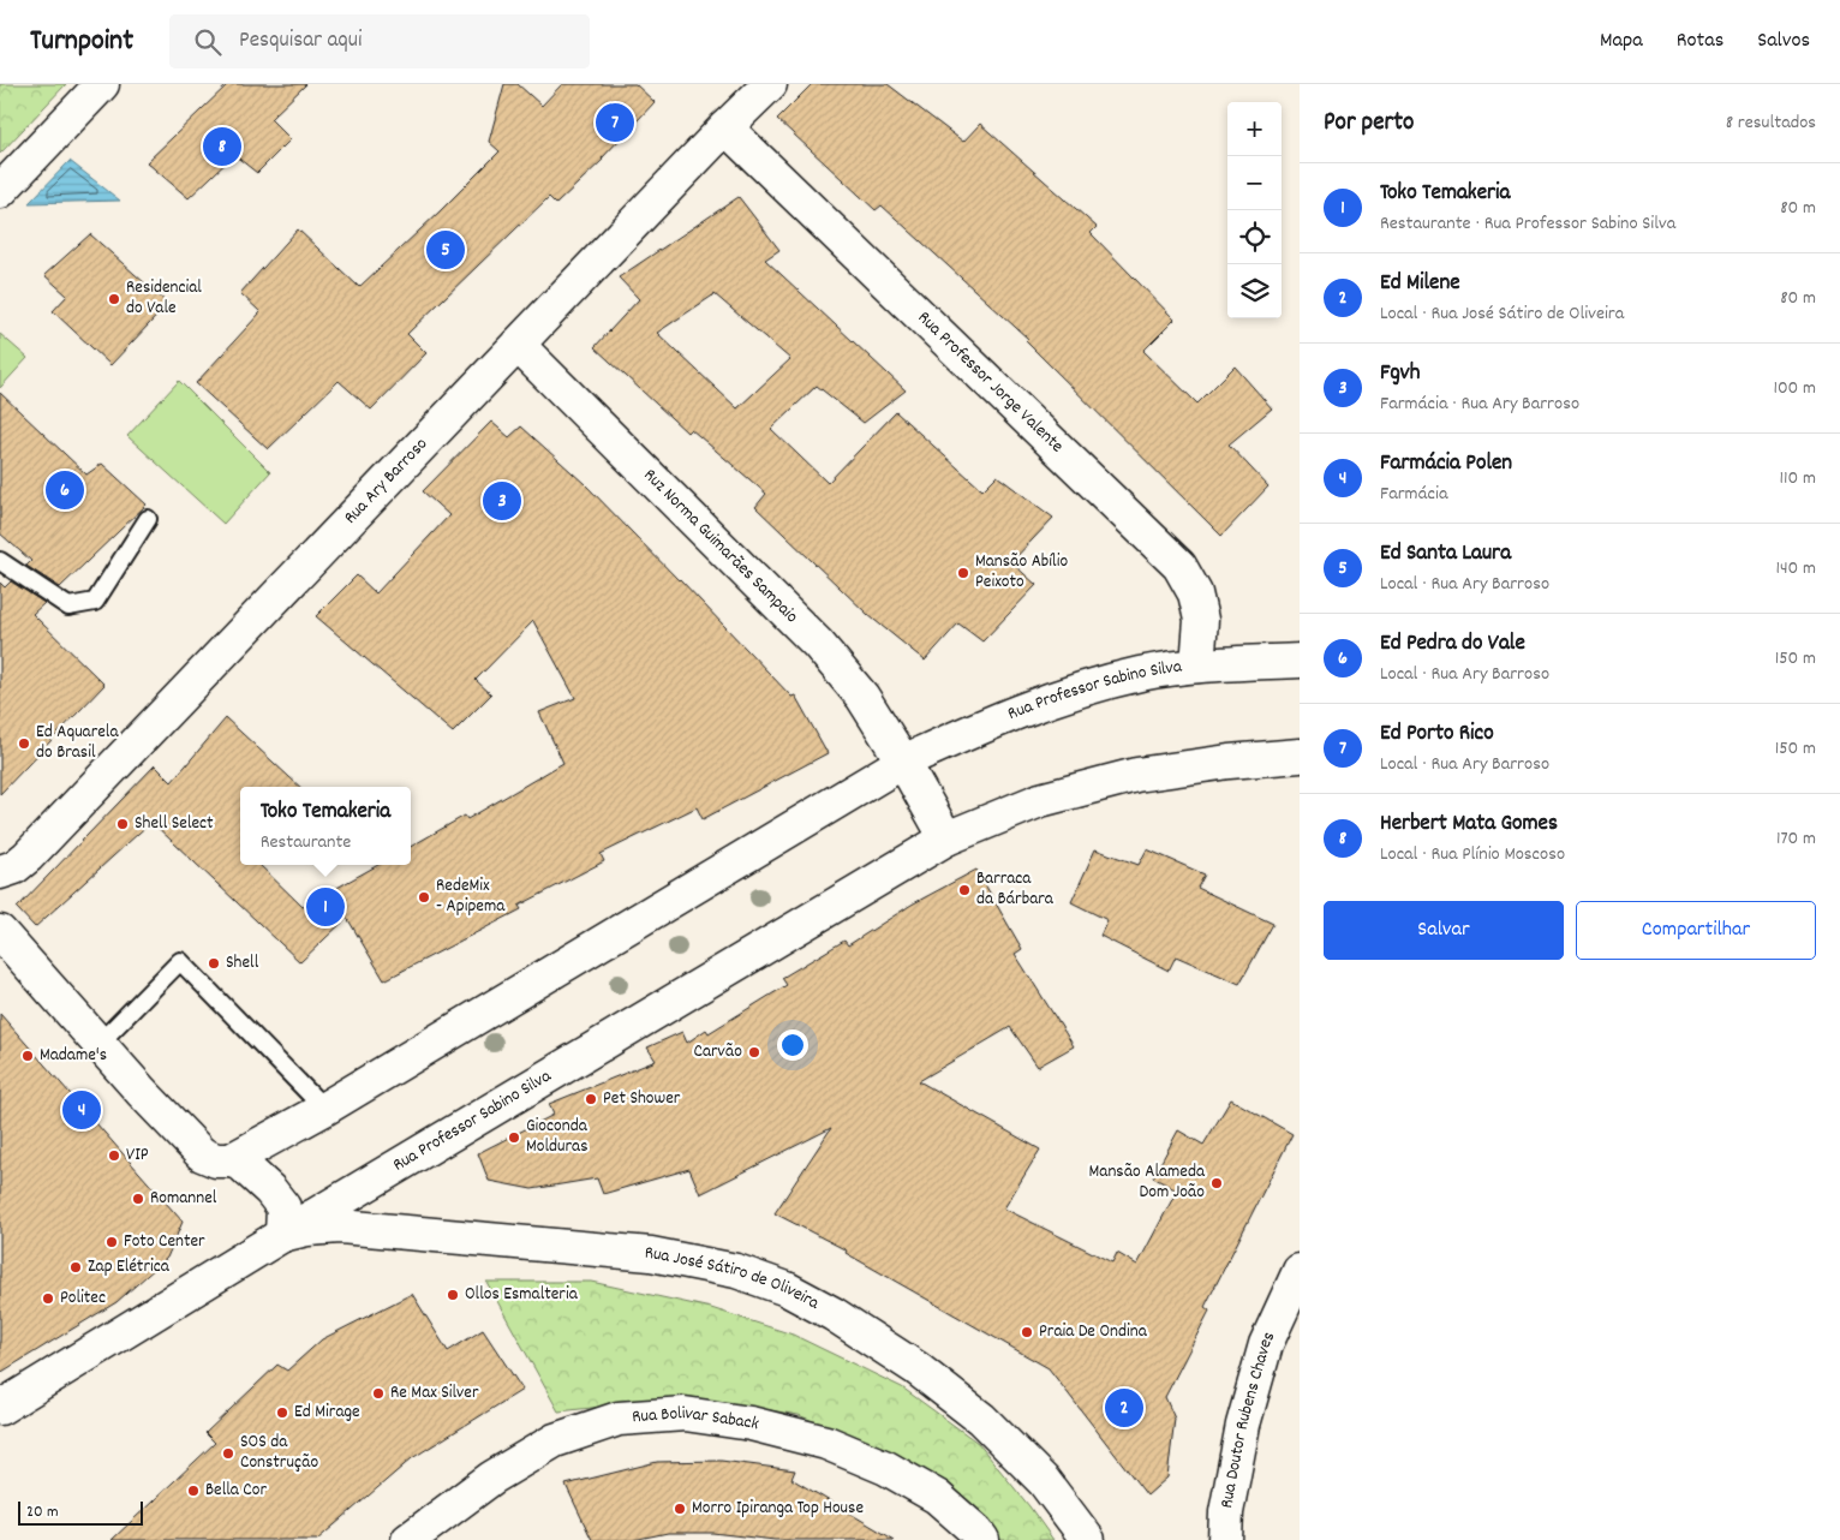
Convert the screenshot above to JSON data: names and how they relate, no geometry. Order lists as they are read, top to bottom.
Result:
{
  "streets": {
    "street": [
      "Rua Professor Jorge Valente",
      "Rua Ary Barroso",
      "Ruz Norma Guimarães Sampaio",
      "Rua Professor Sabino Silva",
      "Rua José Sátiro de Oliveira",
      "Rua Doutor Rubens Chaves",
      "Rua Bolivar Saback"
    ]
  },
  "crossings": [
    ["Rua Professor Jorge Valente", "Rua Ary Barroso"],
    ["Rua Professor Jorge Valente", "Rua Professor Sabino Silva"],
    ["Rua Ary Barroso", "Ruz Norma Guimarães Sampaio"],
    ["Ruz Norma Guimarães Sampaio", "Rua Professor Sabino Silva"],
    ["Rua Professor Sabino Silva", "Rua José Sátiro de Oliveira"]
  ],
  "places": [
    "Residencial do Vale",
    "Mansão Abílio Peixoto",
    "Ed Aquarela do Brasil",
    "Shell Select",
    "Barraca da Bárbara",
    "RedeMix - Apipema",
    "Shell",
    "Carvão",
    "Madame's",
    "Pet Shower",
    "Gioconda Molduras",
    "VIP",
    "Mansão Alameda Dom João",
    "Romannel",
    "Foto Center",
    "Zap Elétrica",
    "Ollos Esmalteria",
    "Politec",
    "Praia De Ondina",
    "Re Max Silver",
    "Ed Mirage",
    "SOS da Construção",
    "Bella Cor",
    "Morro Ipiranga Top House"
  ],
  "scale_bar": "20 m",
  "page": {
    "header": "Turnpoint",
    "search": "Pesquisar aqui",
    "nav": ["Mapa", "Rotas", "Salvos"],
    "heading": ["Por perto", "8 resultados"],
    "pins": [
      "7",
      "8",
      "5",
      "6",
      "3",
      "1",
      "4",
      "2"
    ],
    "map_buttons": ["+", "−"],
    "list": [
      {
        "mark": "1",
        "name": "Toko Temakeria",
        "note": "Restaurante · Rua Professor Sabino Silva",
        "value": "80 m"
      },
      {
        "mark": "2",
        "name": "Ed Milene",
        "note": "Local · Rua José Sátiro de Oliveira",
        "value": "80 m"
      },
      {
        "mark": "3",
        "name": "Fgvh",
        "note": "Farmácia · Rua Ary Barroso",
        "value": "100 m"
      },
      {
        "mark": "4",
        "name": "Farmácia Polen",
        "note": "Farmácia",
        "value": "110 m"
      },
      {
        "mark": "5",
        "name": "Ed Santa Laura",
        "note": "Local · Rua Ary Barroso",
        "value": "140 m"
      },
      {
        "mark": "6",
        "name": "Ed Pedra do Vale",
        "note": "Local · Rua Ary Barroso",
        "value": "150 m"
      },
      {
        "mark": "7",
        "name": "Ed Porto Rico",
        "note": "Local · Rua Ary Barroso",
        "value": "150 m"
      },
      {
        "mark": "8",
        "name": "Herbert Mata Gomes",
        "note": "Local · Rua Plínio Moscoso",
        "value": "170 m"
      }
    ],
    "popup": ["Toko Temakeria", "Restaurante"],
    "buttons": ["Salvar", "Compartilhar"],
    "scale": "20 m"
  }
}
